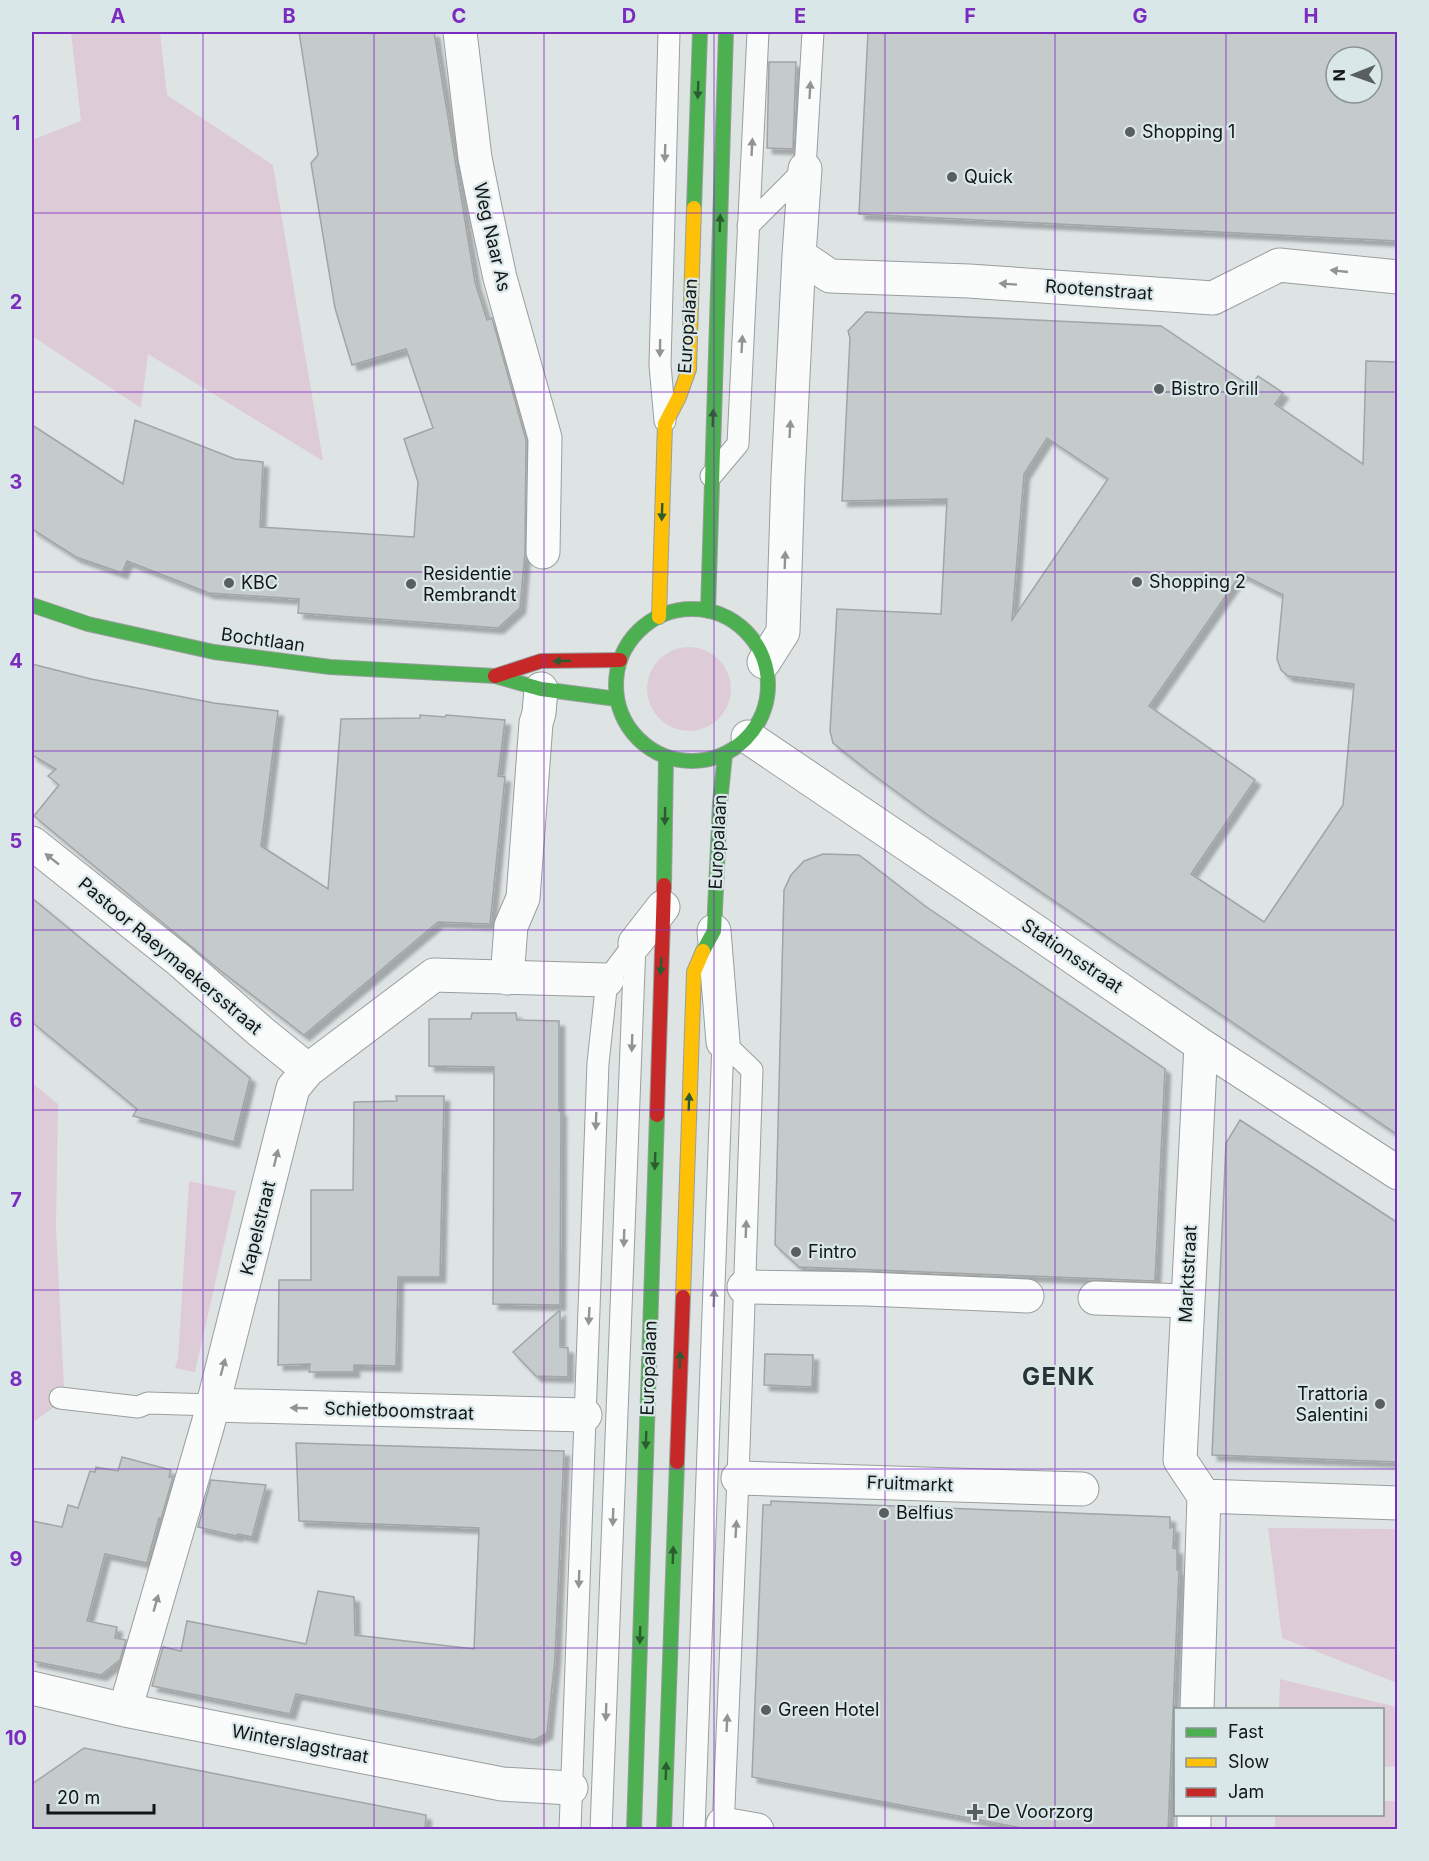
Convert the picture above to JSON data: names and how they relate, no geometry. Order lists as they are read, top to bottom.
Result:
{
  "streets": {
    "main road": ["Europalaan", "Bochtlaan"],
    "street": [
      "Weg Naar As",
      "Rootenstraat",
      "Pastoor Raeymaekersstraat",
      "Stationsstraat",
      "Kapelstraat",
      "Marktstraat",
      "Schietboomstraat",
      "Fruitmarkt",
      "Winterslagstraat"
    ]
  },
  "crossings": [
    ["Europalaan", "Bochtlaan"],
    ["Europalaan", "Stationsstraat"],
    ["Bochtlaan", "Stationsstraat"],
    ["Pastoor Raeymaekersstraat", "Kapelstraat"],
    ["Stationsstraat", "Marktstraat"],
    ["Kapelstraat", "Schietboomstraat"],
    ["Kapelstraat", "Winterslagstraat"]
  ],
  "one_way": [
    "Rootenstraat",
    "Pastoor Raeymaekersstraat",
    "Kapelstraat",
    "Schietboomstraat"
  ],
  "districts": ["GENK"],
  "places": {
    "other": [
      "Shopping 1",
      "Quick",
      "Bistro Grill",
      "Shopping 2",
      "KBC",
      "Residentie Rembrandt",
      "Fintro",
      "Trattoria Salentini",
      "Belfius",
      "Green Hotel"
    ],
    "health": ["De Voorzorg"]
  },
  "legend": ["Fast", "Slow", "Jam"],
  "scale_bar": "20 m",
  "north": "left",
  "grid": {
    "columns": [
      "A",
      "B",
      "C",
      "D",
      "E",
      "F",
      "G",
      "H"
    ],
    "rows": [
      "1",
      "2",
      "3",
      "4",
      "5",
      "6",
      "7",
      "8",
      "9",
      "10"
    ]
  }
}
